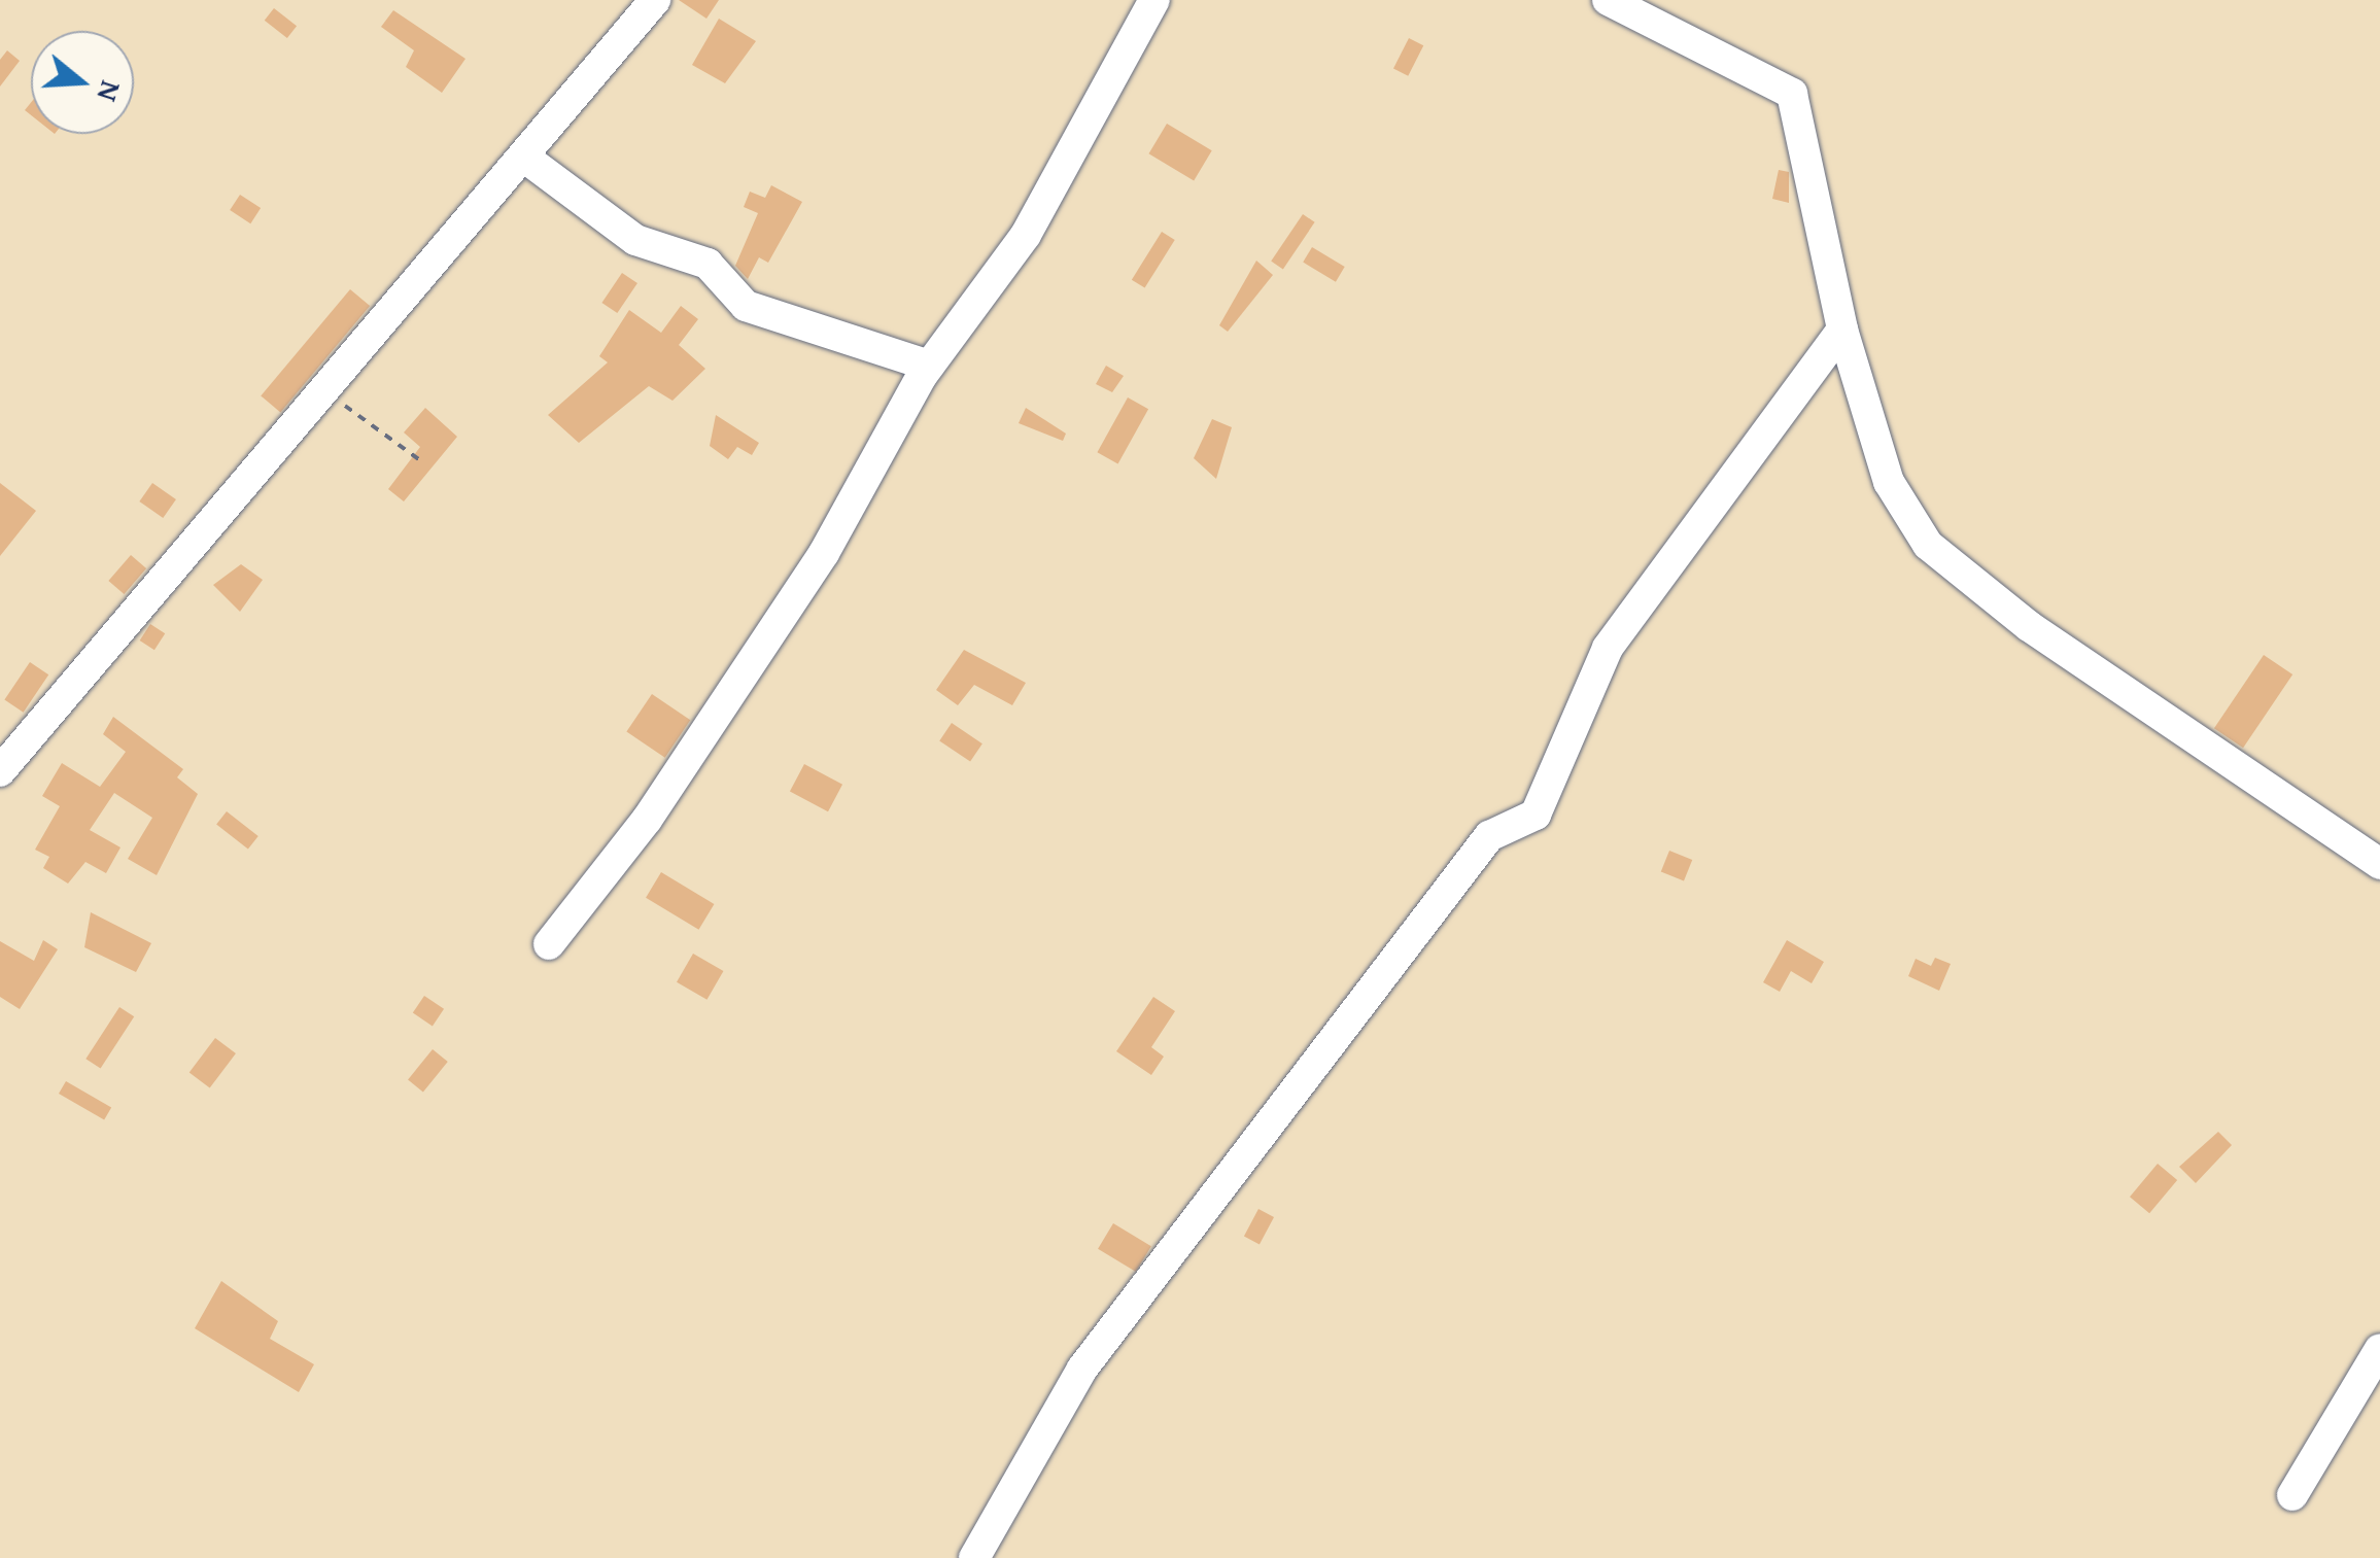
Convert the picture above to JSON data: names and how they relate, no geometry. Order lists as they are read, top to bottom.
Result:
{
  "north": "right"
}
